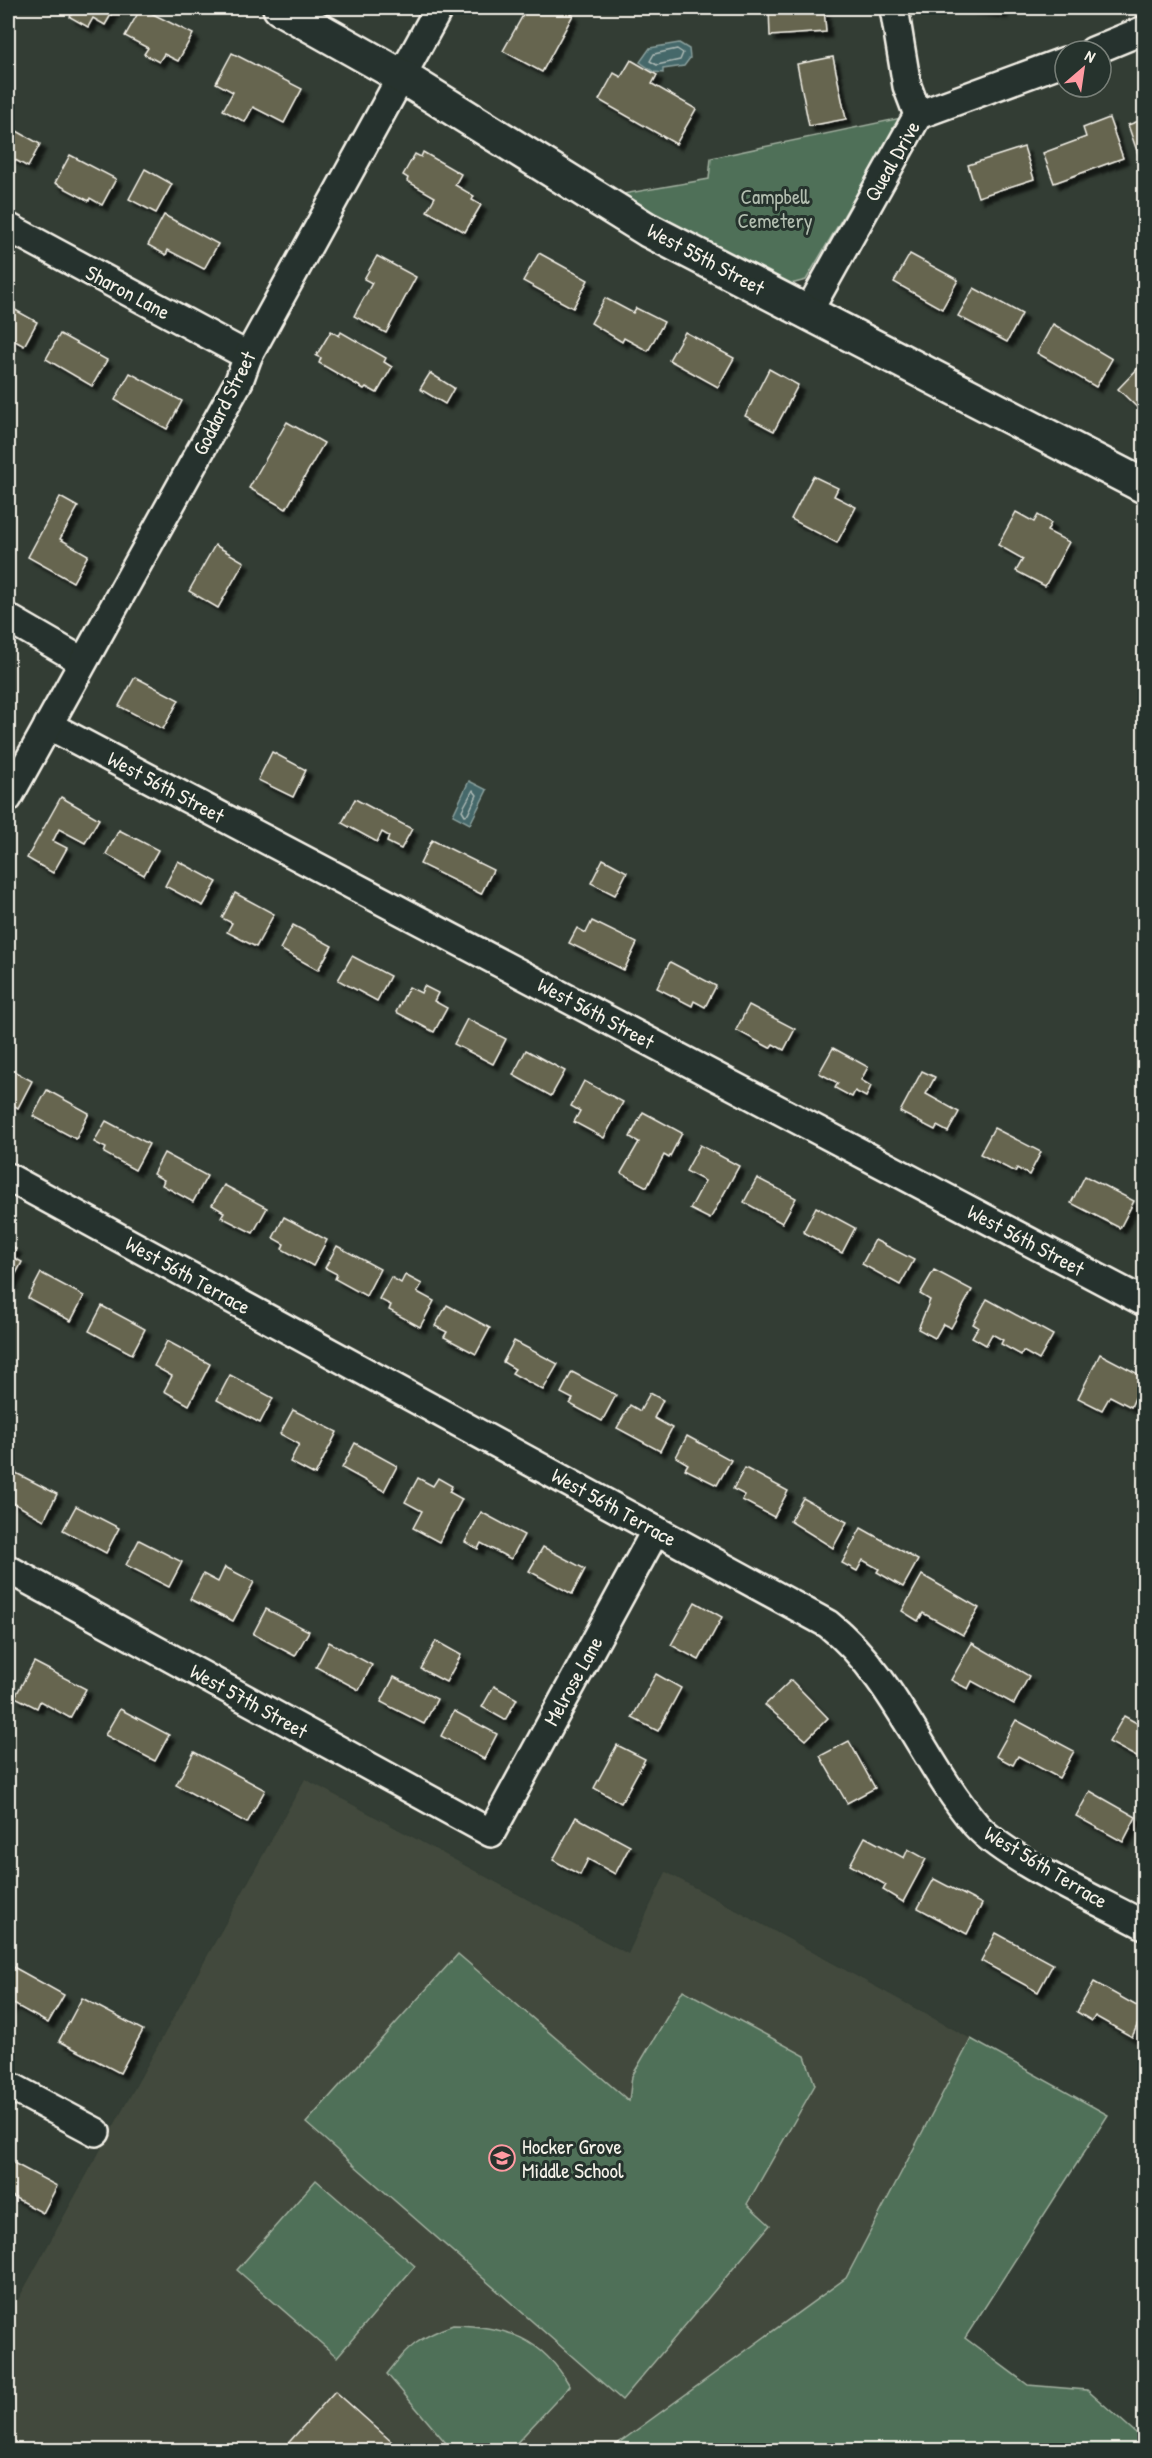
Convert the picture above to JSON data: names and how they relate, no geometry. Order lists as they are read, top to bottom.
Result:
{
  "streets": {
    "street": [
      "Queal Drive",
      "West 55th Street",
      "Sharon Lane",
      "Goddard Street",
      "West 56th Street",
      "West 56th Terrace",
      "Melrose Lane",
      "West 57th Street"
    ]
  },
  "crossings": [
    ["Queal Drive", "West 55th Street"],
    ["West 55th Street", "Goddard Street"],
    ["Sharon Lane", "Goddard Street"],
    ["Goddard Street", "West 56th Street"],
    ["West 56th Terrace", "Melrose Lane"],
    ["Melrose Lane", "West 57th Street"]
  ],
  "parks": ["Campbell Cemetery"],
  "places": {
    "school or university": ["Hocker Grove Middle School"]
  },
  "north": "top right"
}
